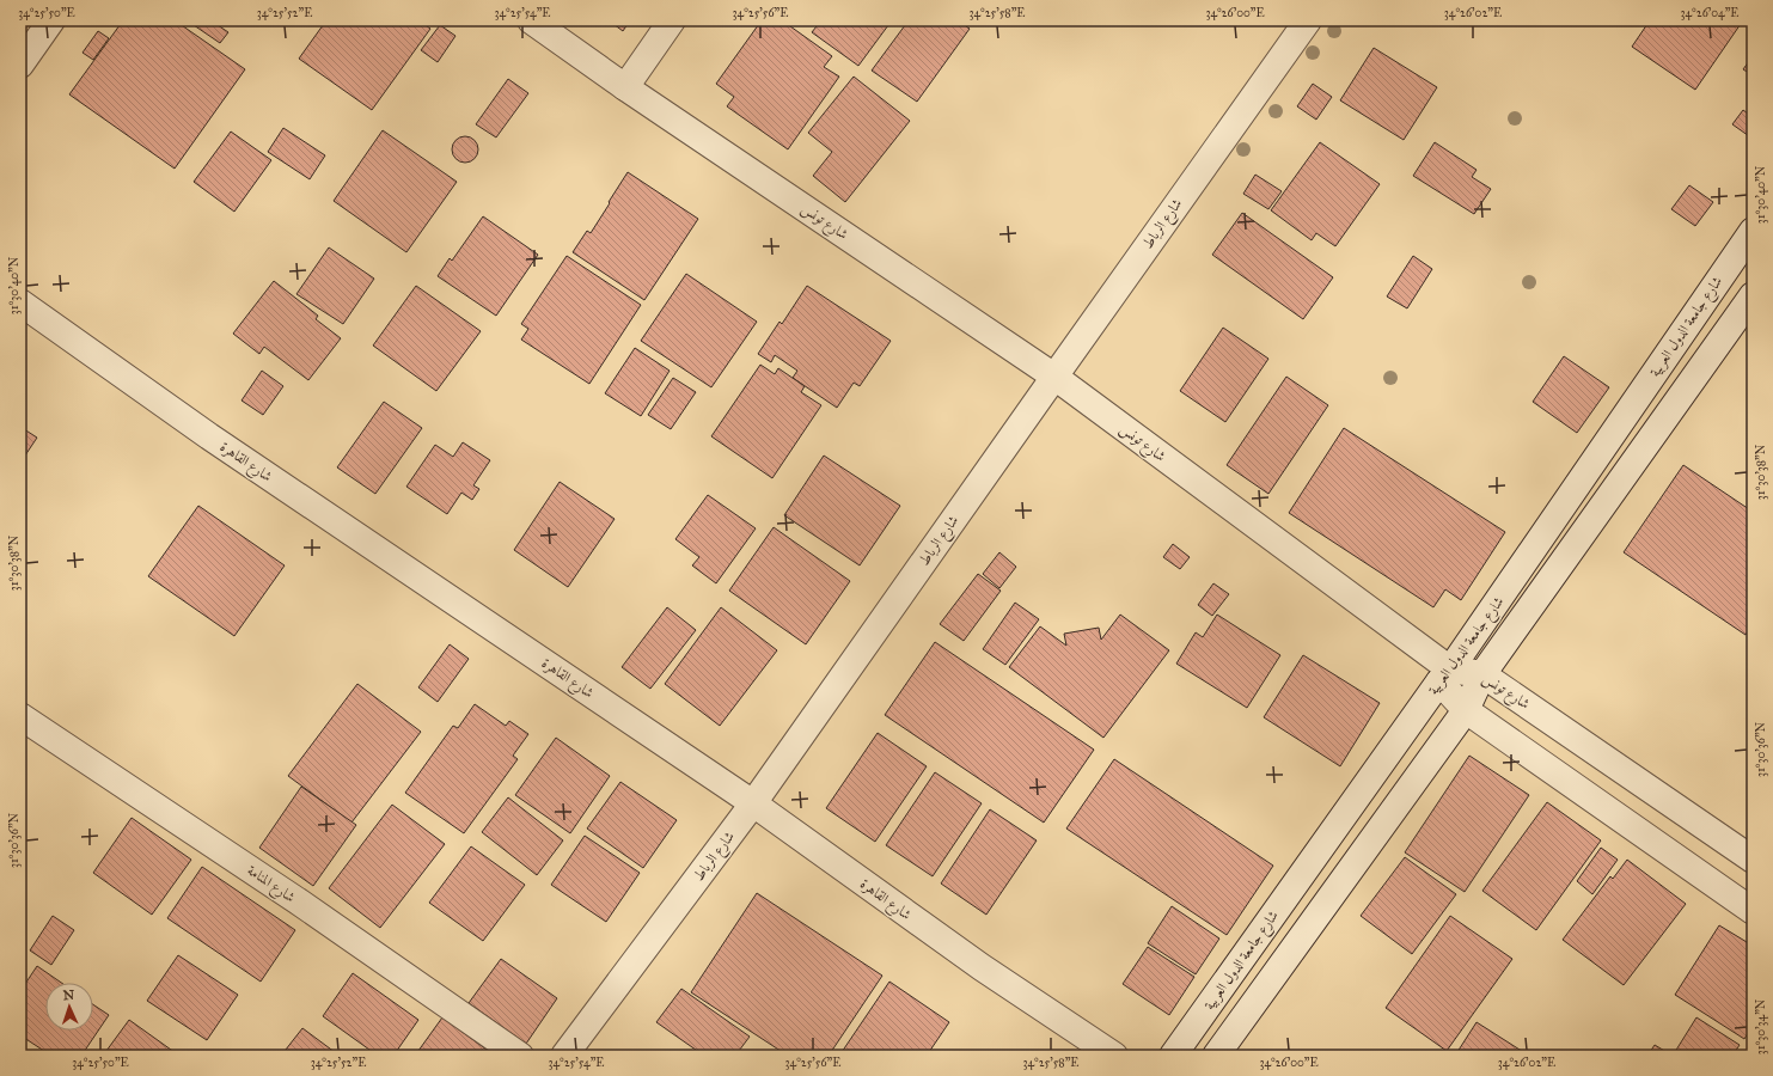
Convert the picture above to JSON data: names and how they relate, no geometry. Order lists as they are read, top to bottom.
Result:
{
  "streets": {
    "street": [
      "شارع تونس",
      "شارع الرباط",
      "شارع جامعة الدول العربية",
      "شارع القاهرة",
      "شارع المنامة"
    ]
  },
  "crossings": [
    ["شارع تونس", "شارع الرباط"],
    ["شارع تونس", "شارع جامعة الدول العربية"],
    ["شارع الرباط", "شارع القاهرة"]
  ],
  "north": "top",
  "coordinates": [
    "34°25'50\"E",
    "34°25'52\"E",
    "34°25'54\"E",
    "34°25'56\"E",
    "34°25'58\"E",
    "34°26'00\"E",
    "34°26'02\"E",
    "34°26'04\"E",
    "31°30'40\"N",
    "31°30'38\"N",
    "31°30'36\"N",
    "31°30'34\"N"
  ]
}
